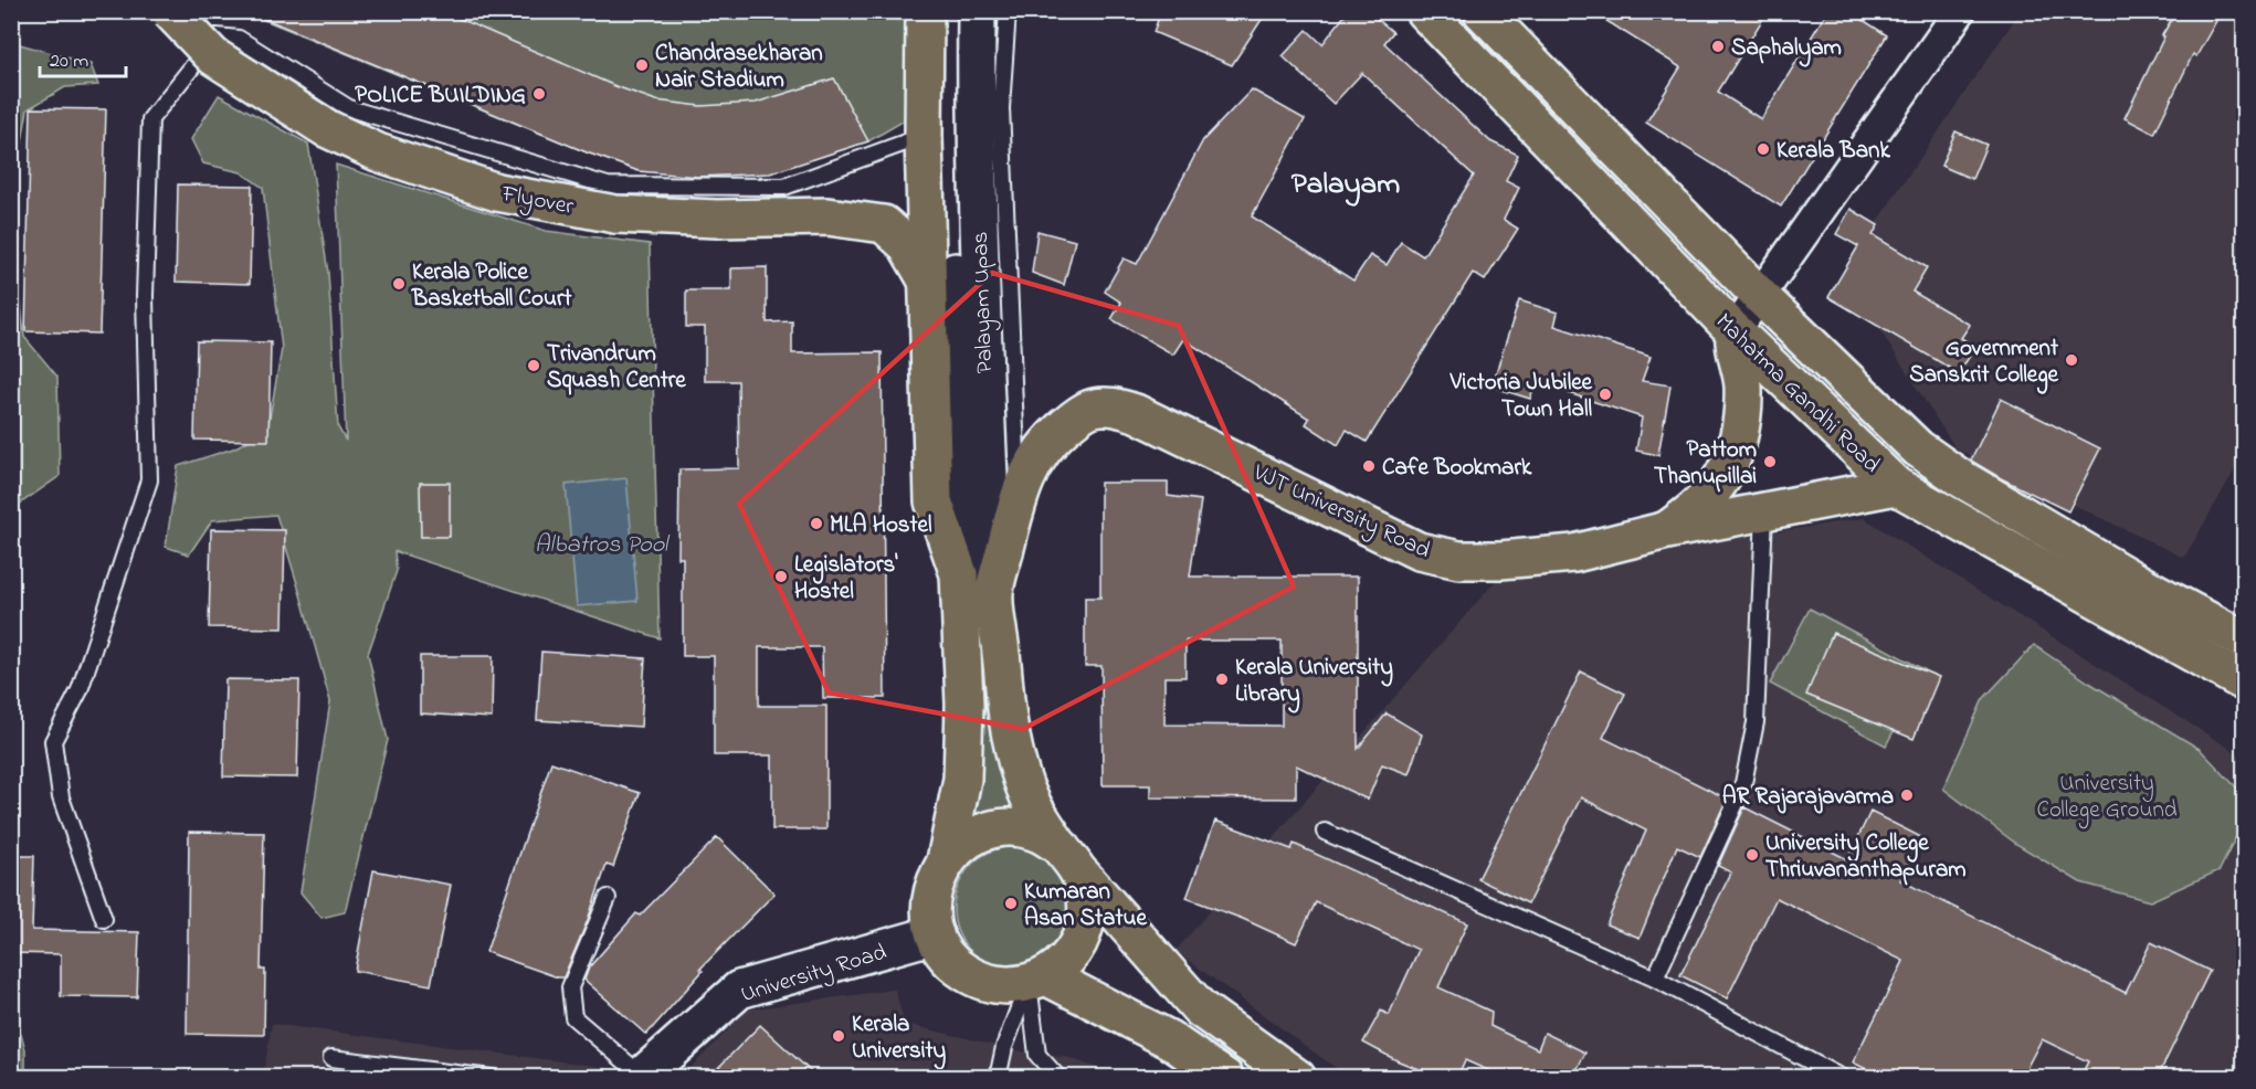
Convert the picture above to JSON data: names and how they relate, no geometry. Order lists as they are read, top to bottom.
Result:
{
  "streets": {
    "main road": [
      "Flyover",
      "Palayam Upas",
      "Mahatma Gandhi Road",
      "VJT University Road",
      "University Road"
    ]
  },
  "crossings": [
    ["Palayam Upas", "VJT University Road"],
    ["Mahatma Gandhi Road", "VJT University Road"]
  ],
  "districts": ["Palayam"],
  "water": ["Albatros Pool"],
  "parks": ["University College Ground"],
  "places": [
    "Saphalyam",
    "Chandrasekharan Nair Stadium",
    "POLICE BUILDING",
    "Kerala Bank",
    "Kerala Police Basketball Court",
    "Government Sanskrit College",
    "Trivandrum Squash Centre",
    "Victoria Jubilee Town Hall",
    "Pattom Thanupillai",
    "Cafe Bookmark",
    "MLA Hostel",
    "Legislators' Hostel",
    "Kerala University Library",
    "AR Rajarajavarma",
    "University College Thriuvananthapuram",
    "Kumaran Asan Statue",
    "Kerala University"
  ],
  "scale_bar": "20 m"
}
